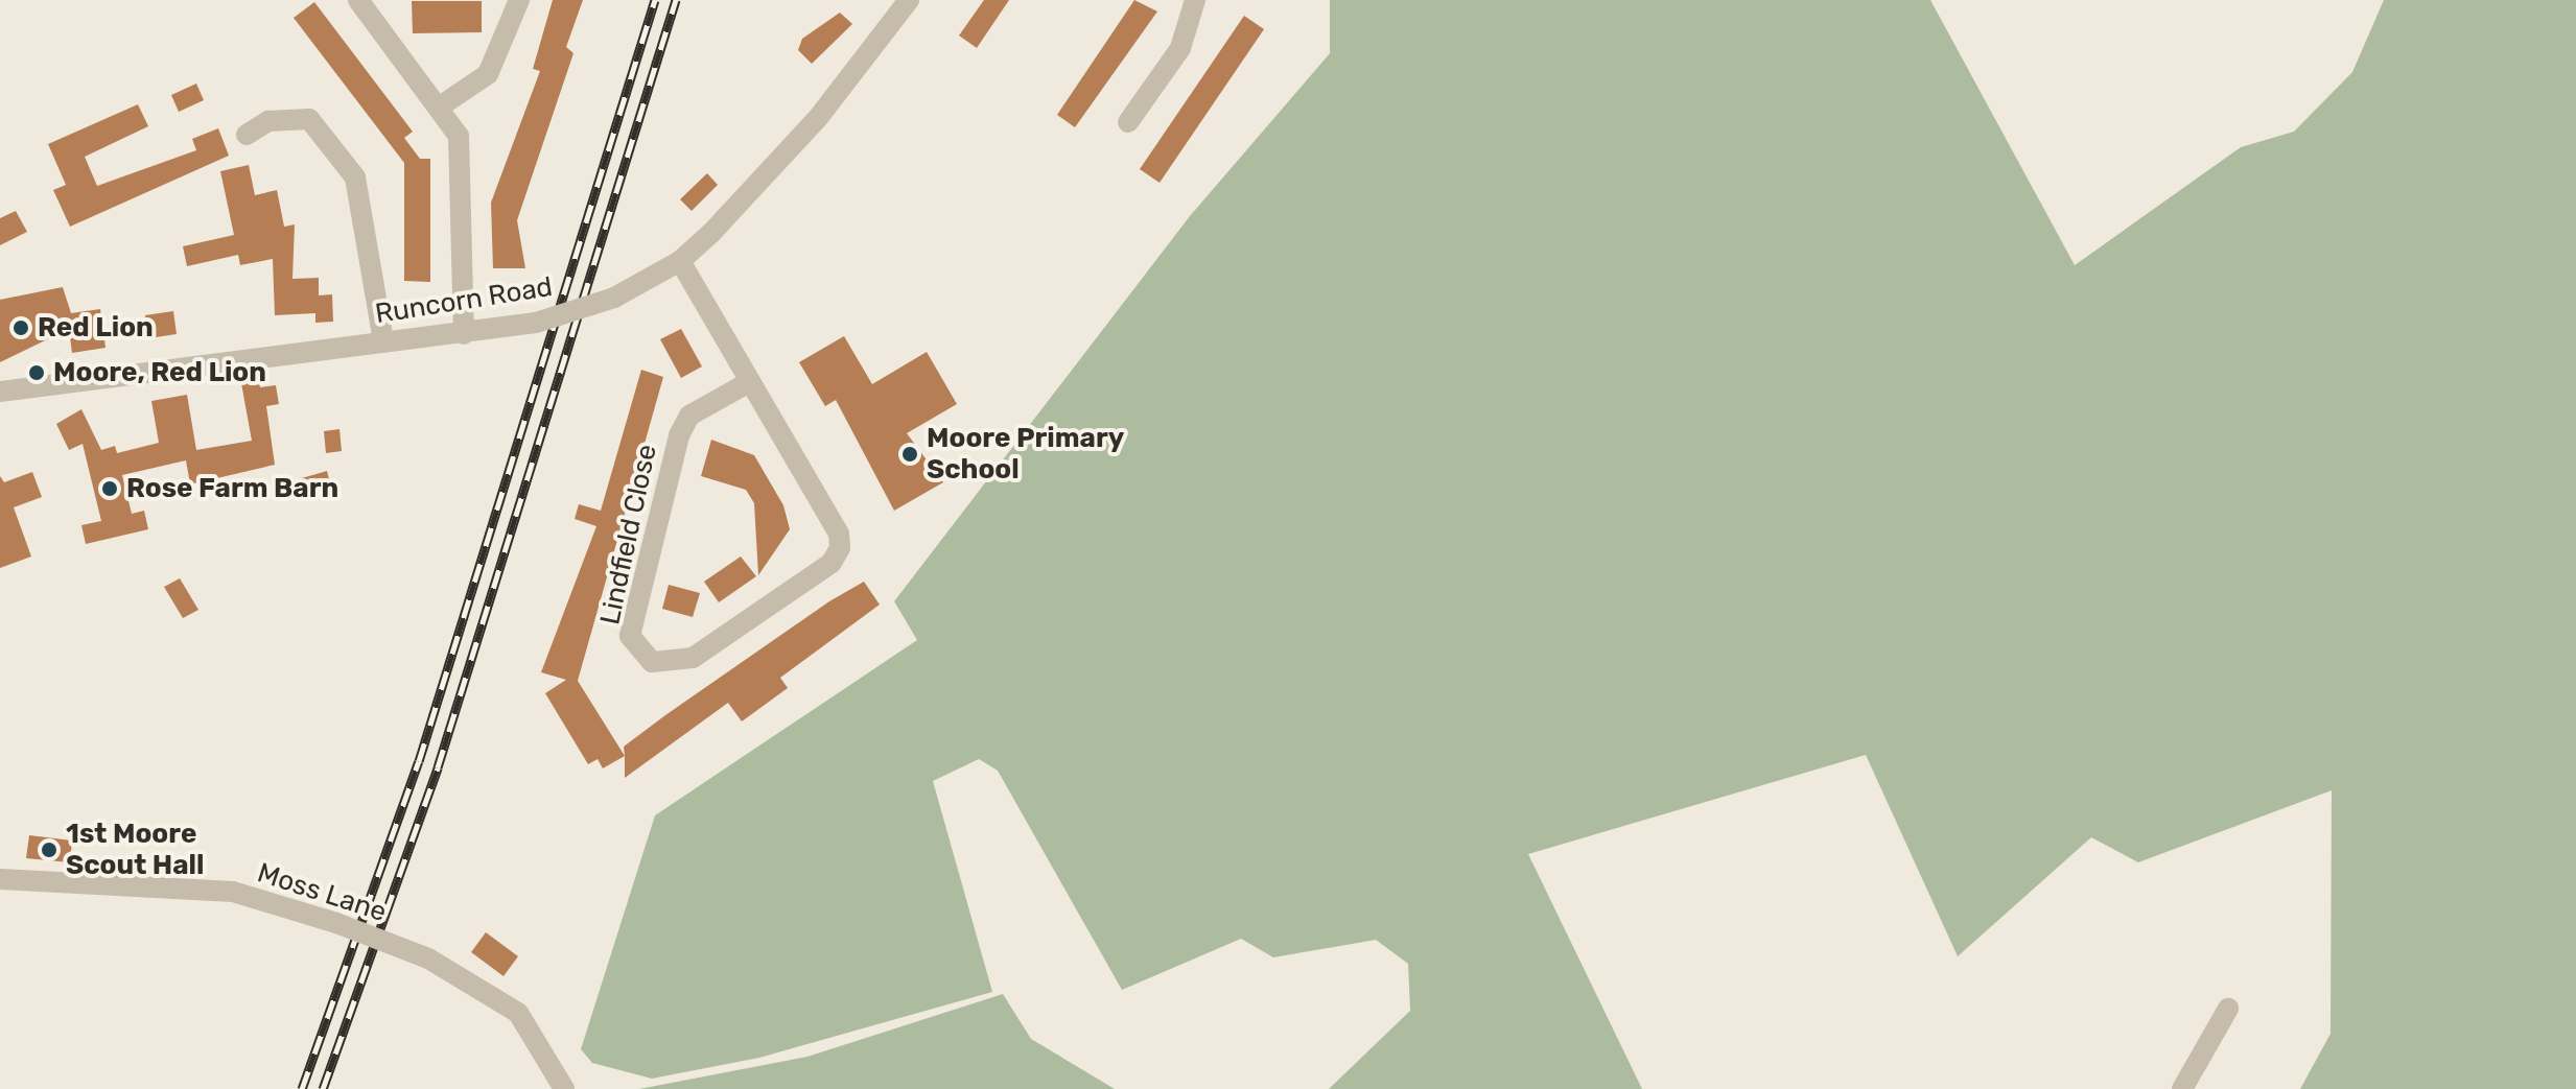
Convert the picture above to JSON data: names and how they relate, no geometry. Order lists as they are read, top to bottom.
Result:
{
  "streets": {
    "street": ["Runcorn Road", "Lindfield Close", "Moss Lane"]
  },
  "crossings": [
    ["Runcorn Road", "Lindfield Close"]
  ],
  "places": [
    "Red Lion",
    "Moore, Red Lion",
    "Moore Primary School",
    "Rose Farm Barn",
    "1st Moore Scout Hall"
  ]
}
